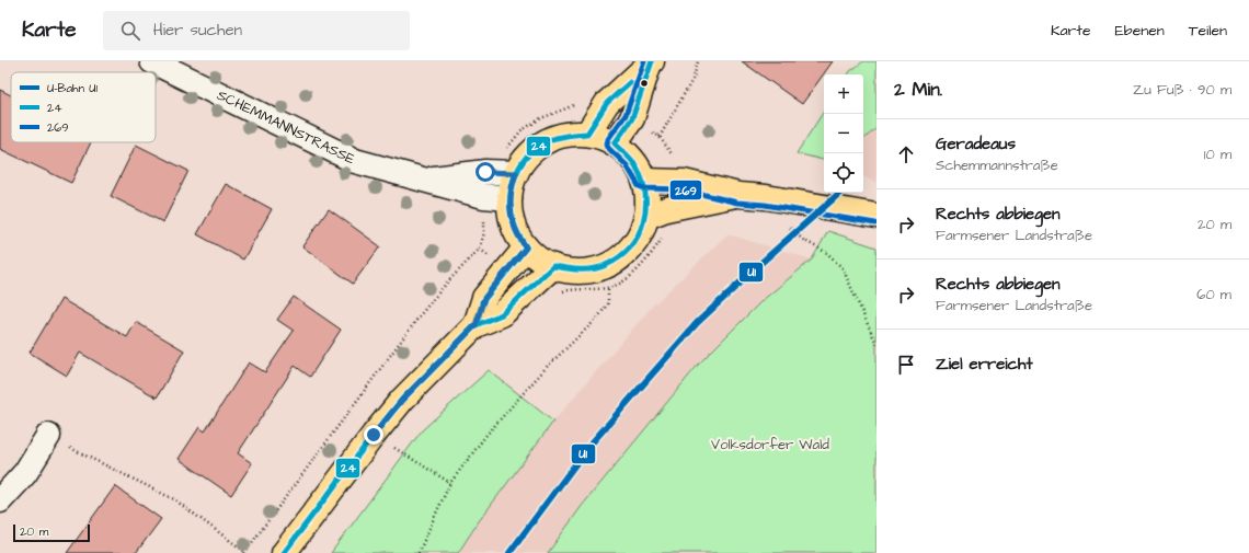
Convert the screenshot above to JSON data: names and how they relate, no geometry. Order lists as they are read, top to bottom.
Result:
{
  "streets": {
    "street": ["SCHEMMANNSTRASSE"]
  },
  "parks": ["Volksdorfer Wald"],
  "lines": ["transit line 24", "transit line 269", "metro line U1"],
  "legend": ["U-Bahn U1", "24", "269"],
  "scale_bar": "20 m",
  "page": {
    "header": "Karte",
    "search": "Hier suchen",
    "nav": ["Karte", "Ebenen", "Teilen"],
    "heading": ["2 Min.", "Zu Fuß · 90 m"],
    "map_buttons": ["+", "−"],
    "list": [
      ["Geradeaus", "Schemmannstraße", "10 m"],
      ["Rechts abbiegen", "Farmsener Landstraße", "20 m"],
      ["Rechts abbiegen", "Farmsener Landstraße", "60 m"],
      "Ziel erreicht"
    ],
    "scale": "20 m"
  }
}
